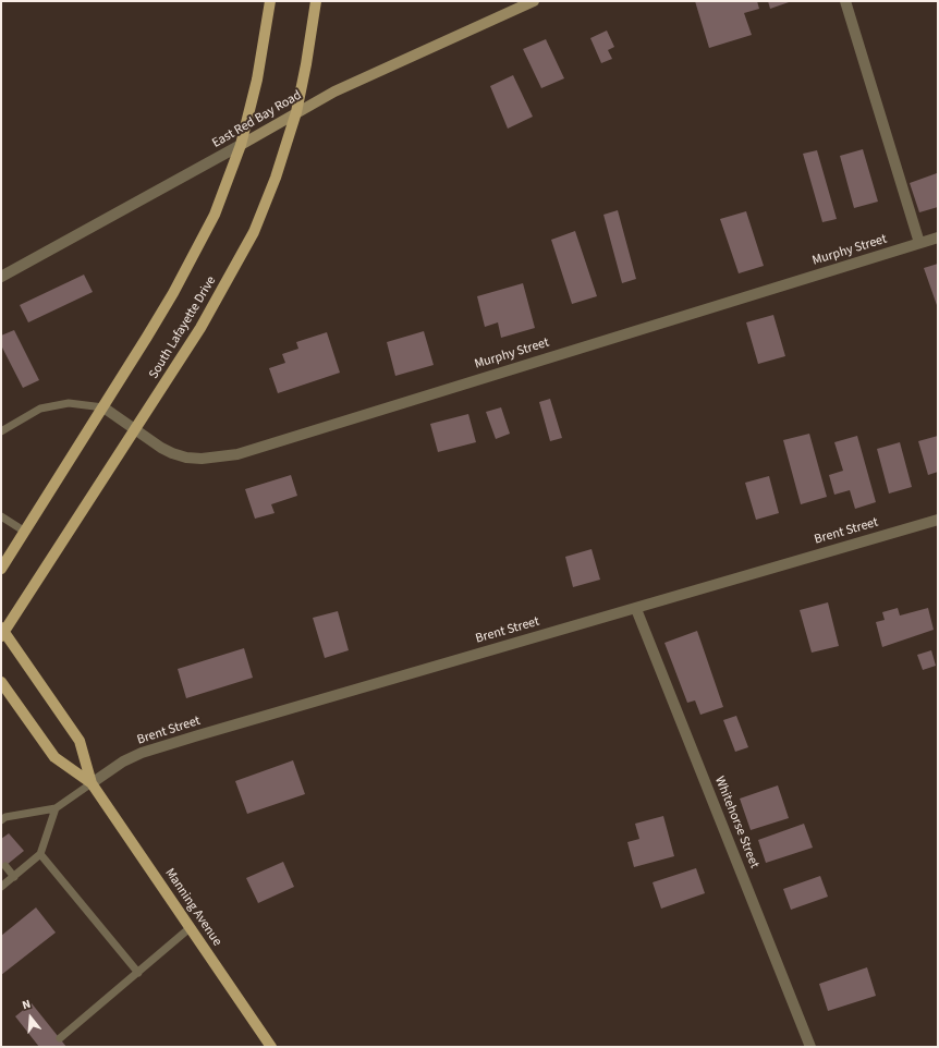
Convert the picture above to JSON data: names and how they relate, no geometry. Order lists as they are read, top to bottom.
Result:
{
  "streets": {
    "main road": ["South Lafayette Drive", "Manning Avenue"],
    "street": [
      "East Red Bay Road",
      "Murphy Street",
      "Brent Street",
      "Whitehorse Street"
    ]
  },
  "crossings": [
    ["East Red Bay Road", "South Lafayette Drive"],
    ["Murphy Street", "South Lafayette Drive"],
    ["South Lafayette Drive", "Manning Avenue"],
    ["Brent Street", "Whitehorse Street"],
    ["Brent Street", "Manning Avenue"]
  ],
  "north": "top"
}
